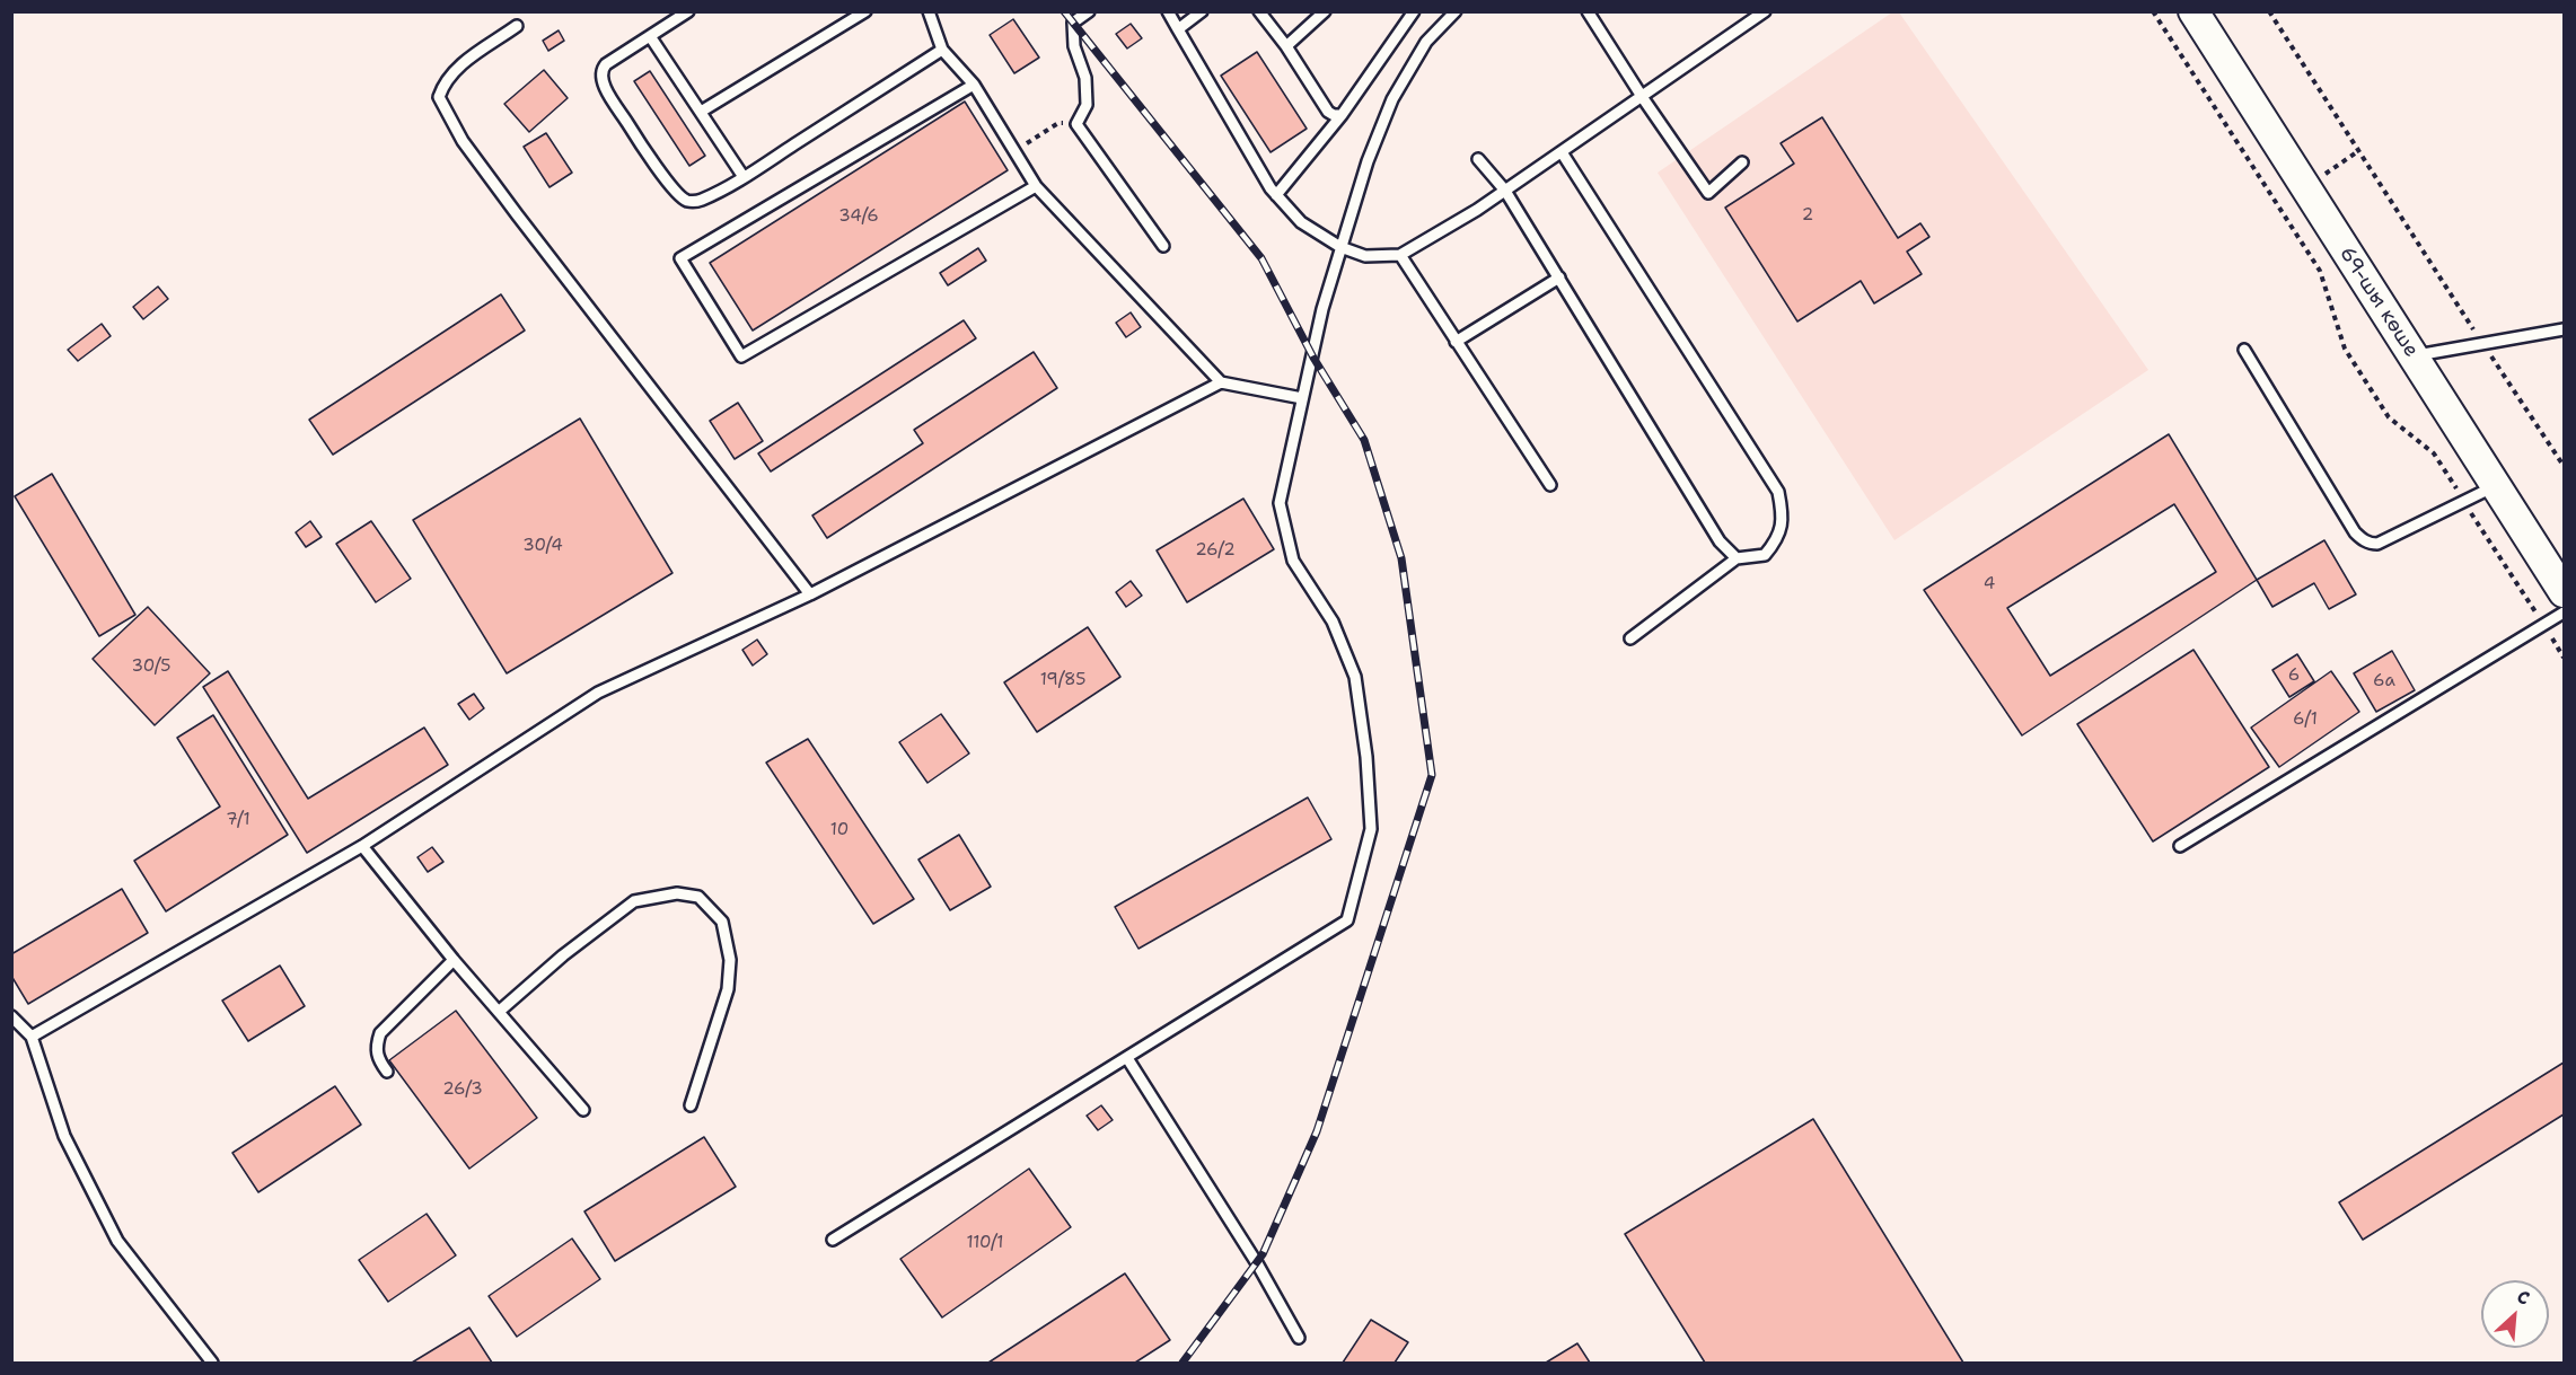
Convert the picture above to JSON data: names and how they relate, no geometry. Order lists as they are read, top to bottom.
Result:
{
  "streets": {
    "main road": ["69-шы көше"]
  },
  "house_numbers": [
    "2",
    "34/6",
    "30/4",
    "26/2",
    "4",
    "30/5",
    "6",
    "19/85",
    "6а",
    "6/1",
    "7/1",
    "10",
    "26/3",
    "110/1"
  ],
  "north": "top right"
}
